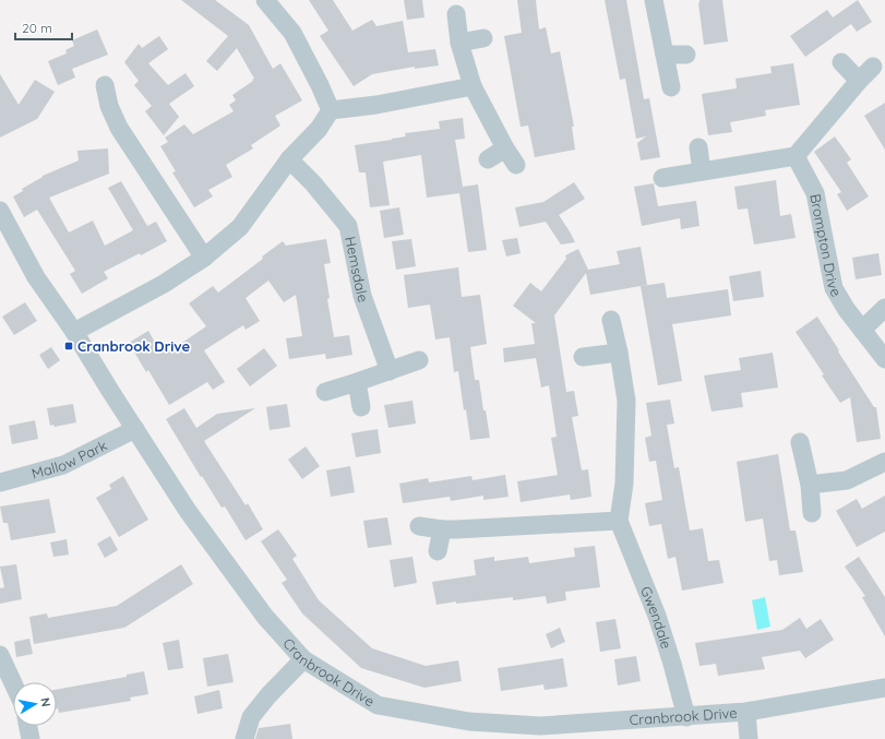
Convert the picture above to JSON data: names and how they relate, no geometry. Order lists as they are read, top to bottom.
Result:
{
  "streets": {
    "street": [
      "Brompton Drive",
      "Hemsdale",
      "Mallow Park",
      "Gwendale",
      "Cranbrook Drive"
    ]
  },
  "crossings": [
    ["Mallow Park", "Cranbrook Drive"],
    ["Gwendale", "Cranbrook Drive"]
  ],
  "places": {
    "transit": ["Cranbrook Drive"]
  },
  "scale_bar": "20 m",
  "north": "right"
}
